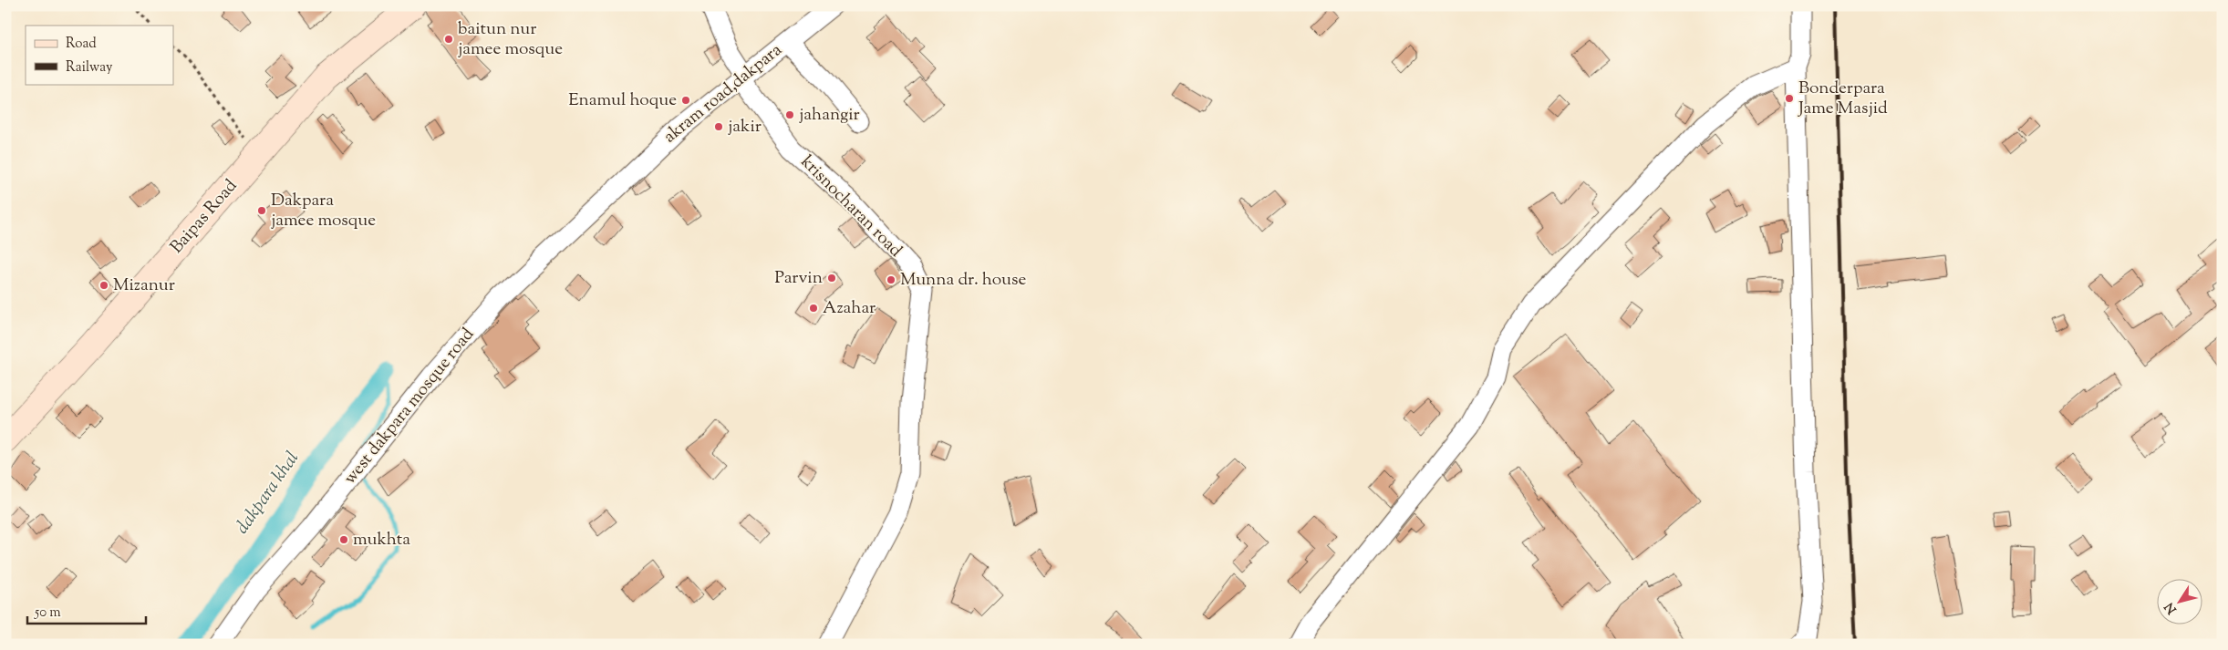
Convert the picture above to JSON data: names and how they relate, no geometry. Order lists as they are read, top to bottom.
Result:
{
  "streets": {
    "street": [
      "akram road,dakpara",
      "krisnocharan road",
      "Baipas Road",
      "west dakpara mosque road"
    ]
  },
  "crossings": [
    ["akram road,dakpara", "krisnocharan road"],
    ["akram road,dakpara", "west dakpara mosque road"]
  ],
  "water": ["dakpara khal"],
  "places": [
    "baitun nur jamee mosque",
    "Bonderpara Jame Masjid",
    "Enamul hoque",
    "jahangir",
    "jakir",
    "Dakpara jamee mosque",
    "Parvin",
    "Munna dr. house",
    "Mizanur",
    "Azahar",
    "mukhta"
  ],
  "legend": ["Road", "Railway"],
  "scale_bar": "50 m",
  "north": "bottom left"
}
